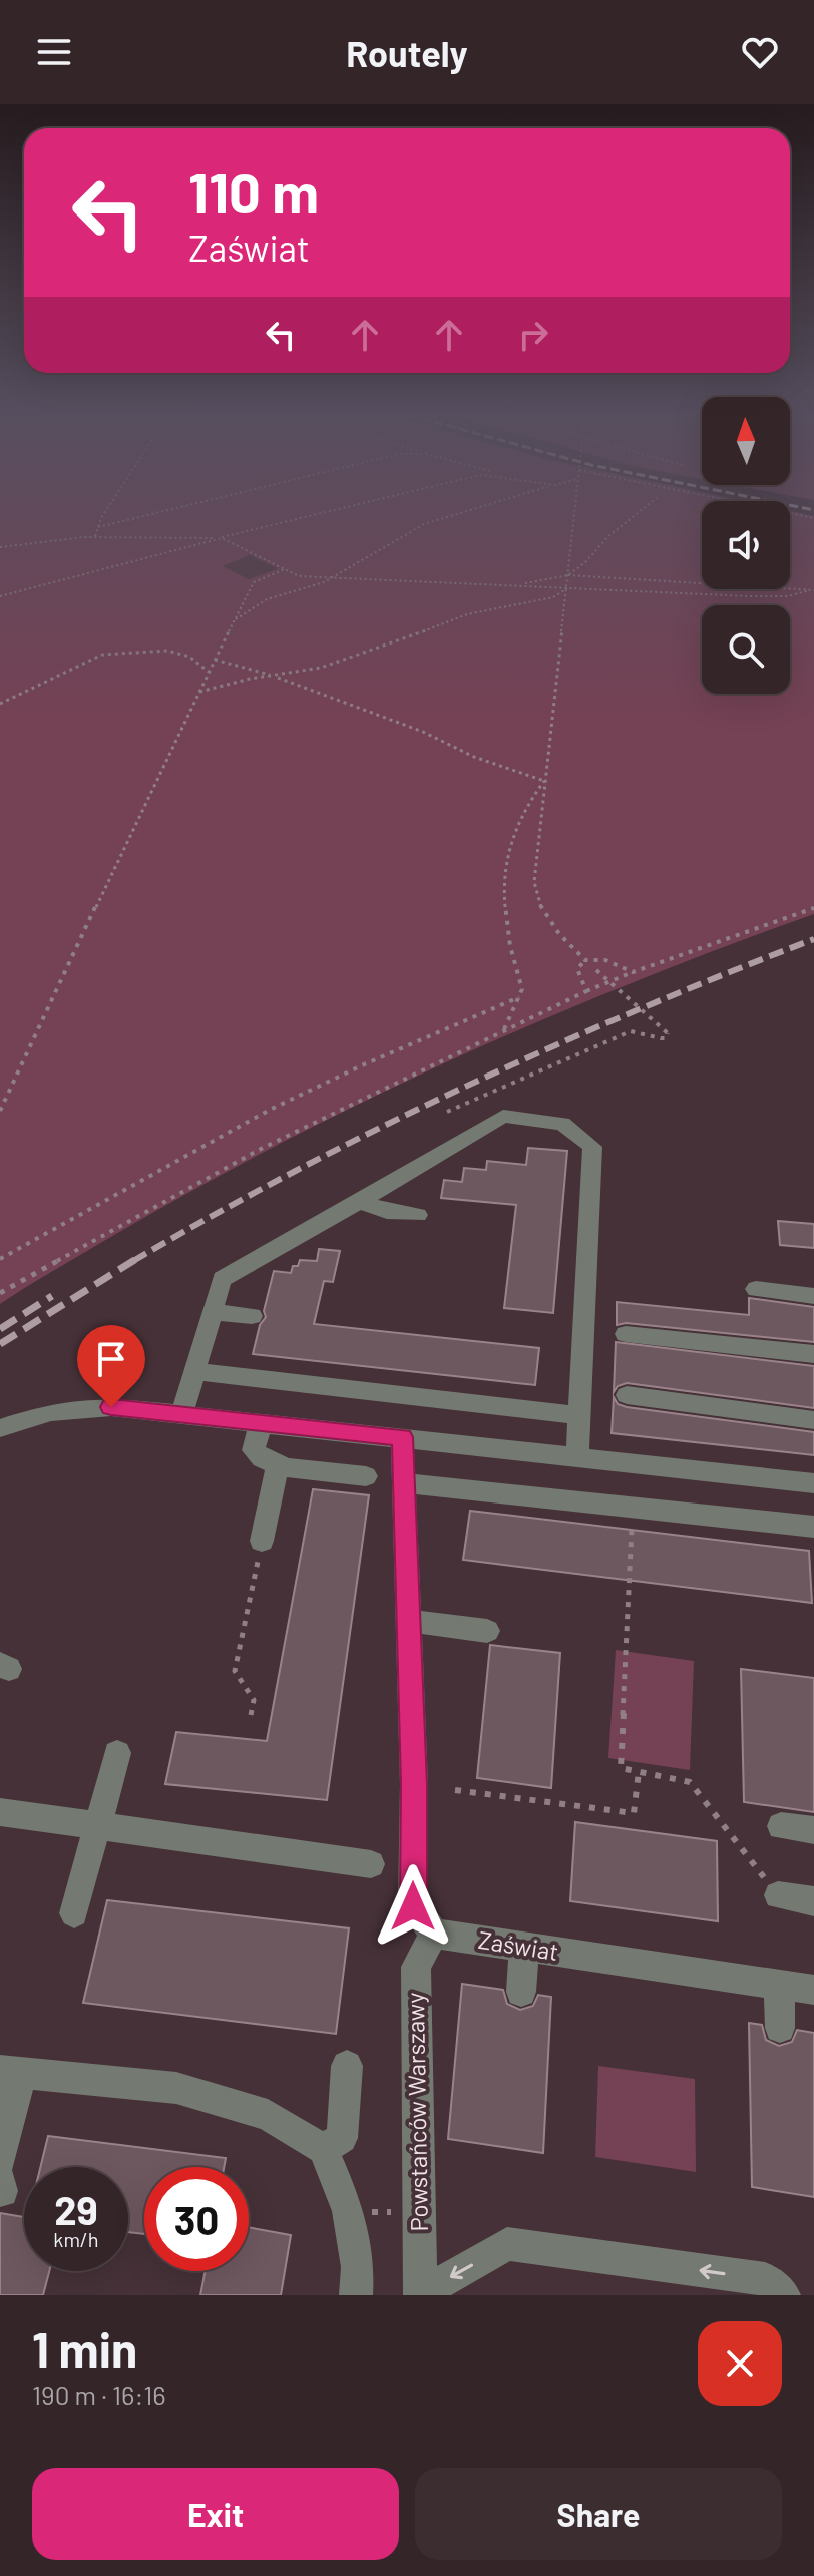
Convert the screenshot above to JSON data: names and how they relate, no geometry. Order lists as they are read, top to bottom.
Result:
{
  "streets": {
    "street": ["Zaświat", "Powstańców Warszawy"]
  },
  "crossings": [
    ["Zaświat", "Powstańców Warszawy"]
  ],
  "north": "top",
  "page": {
    "header": "Routely",
    "turn": ["110 m", "Zaświat"],
    "speed": "29 km/h",
    "limit": "30",
    "heading": ["1 min", "190 m · 16:16"],
    "buttons": ["Exit", "Share"]
  }
}
